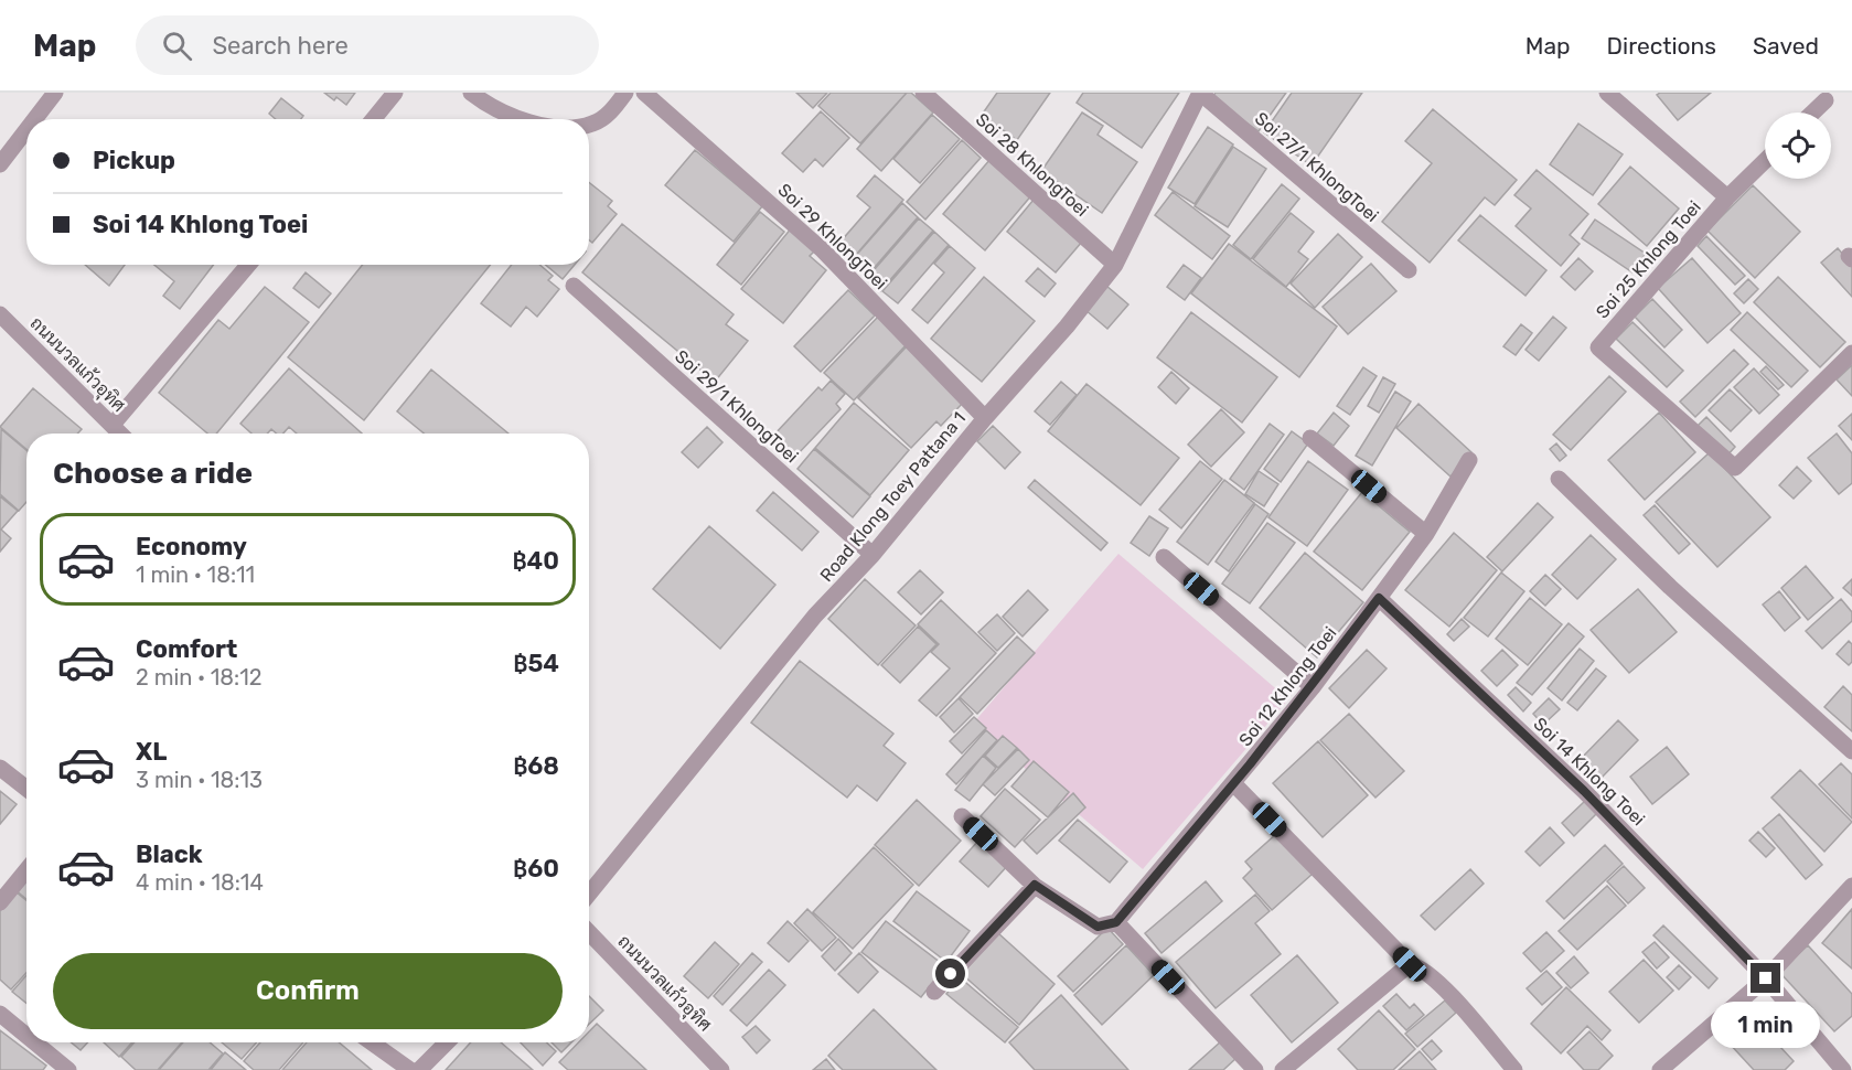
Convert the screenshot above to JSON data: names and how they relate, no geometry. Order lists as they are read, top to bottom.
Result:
{
  "streets": {
    "street": [
      "Soi 28 KhlongToei",
      "Soi 27/1 KhlongToei",
      "Soi 29 KhlongToei",
      "Soi 25 Khlong Toei",
      "ถนนนวลแก้วอุทิศ",
      "Soi 29/1 KhlongToei",
      "Road Klong Toey Pattana 1",
      "Soi 12 Khlong Toei",
      "Soi 14 Khlong Toei"
    ]
  },
  "crossings": [
    ["Soi 28 KhlongToei", "Road Klong Toey Pattana 1"],
    ["Soi 27/1 KhlongToei", "Road Klong Toey Pattana 1"],
    ["Soi 29 KhlongToei", "Road Klong Toey Pattana 1"],
    ["Soi 29/1 KhlongToei", "Road Klong Toey Pattana 1"],
    ["Soi 12 Khlong Toei", "Soi 14 Khlong Toei"]
  ],
  "page": {
    "header": "Map",
    "search": "Search here",
    "nav": ["Map", "Directions", "Saved"],
    "banner": ["Pickup", "Soi 14 Khlong Toei"],
    "heading": "Choose a ride",
    "list": [
      {
        "name": "Economy",
        "note": "1 min · 18:11",
        "value": "฿40"
      },
      {
        "name": "Comfort",
        "note": "2 min · 18:12",
        "value": "฿54"
      },
      {
        "name": "XL",
        "note": "3 min · 18:13",
        "value": "฿68"
      },
      {
        "name": "Black",
        "note": "4 min · 18:14",
        "value": "฿60"
      }
    ],
    "buttons": "Confirm",
    "bubble": "1 min"
  }
}
